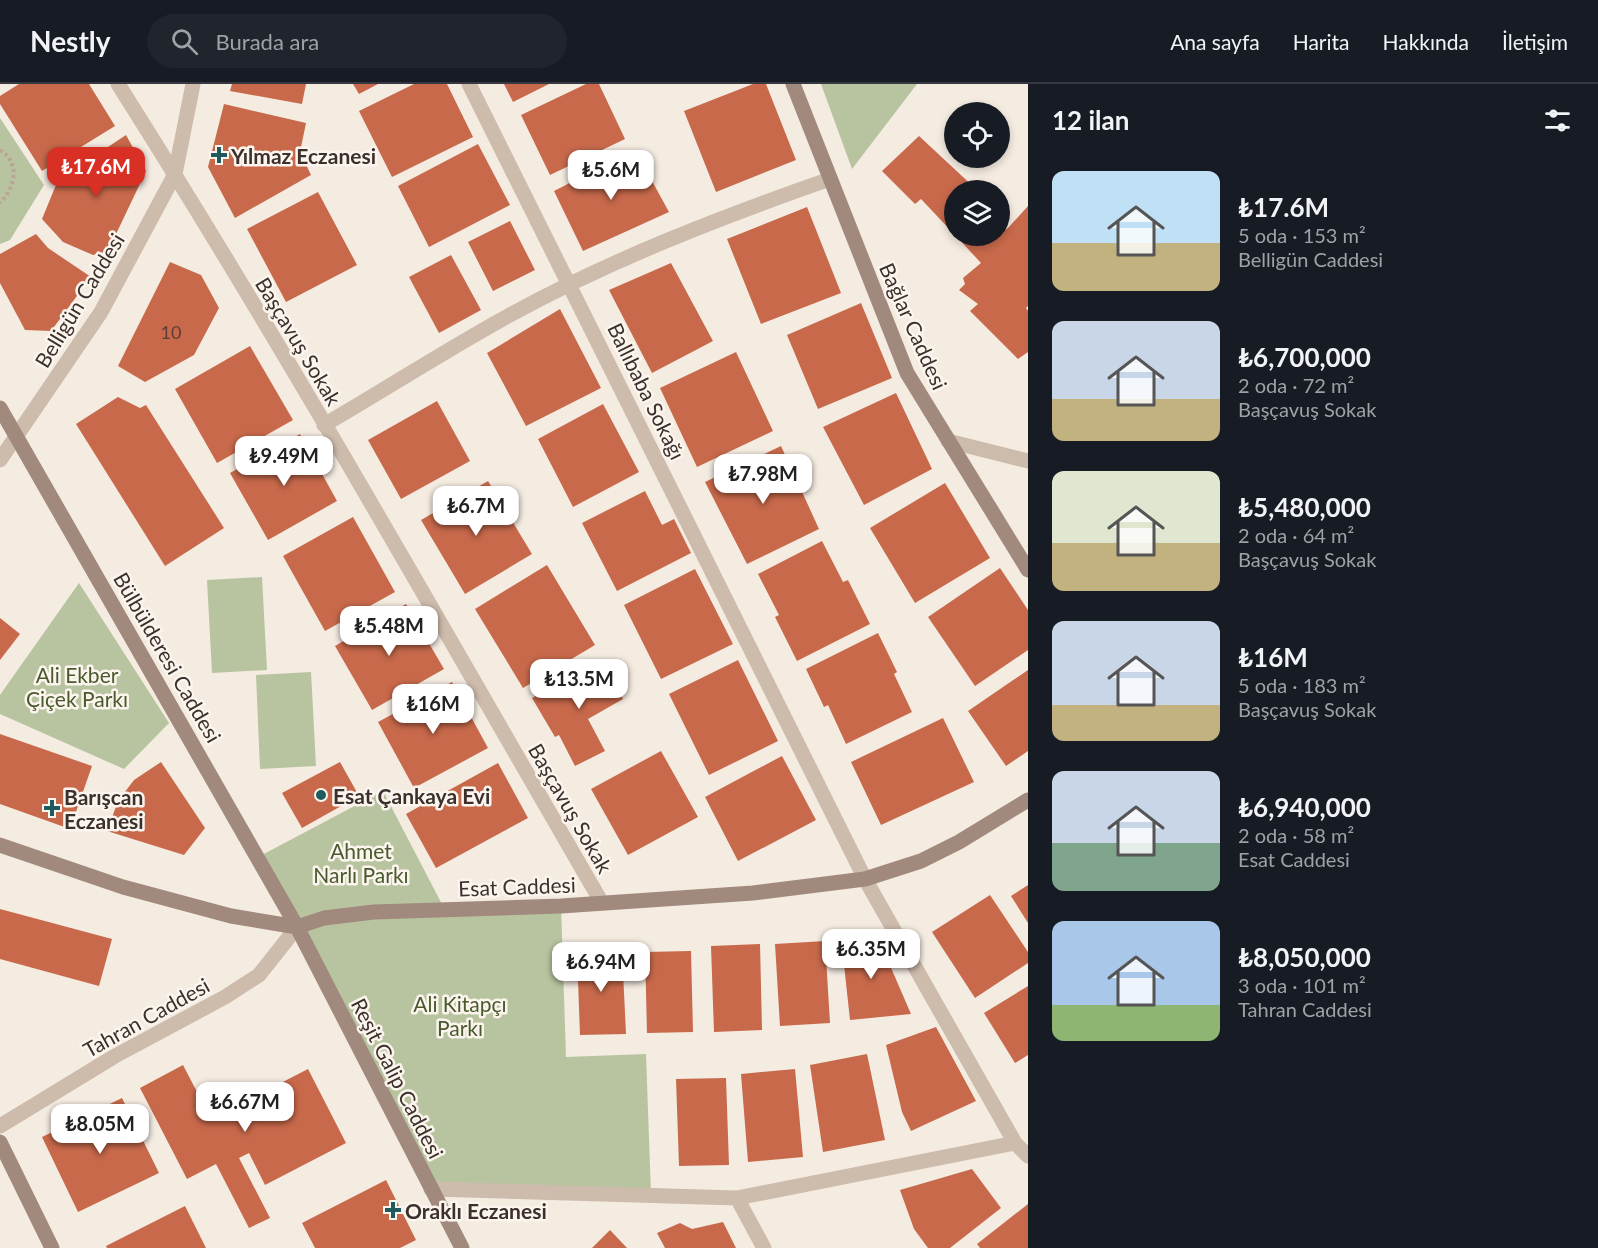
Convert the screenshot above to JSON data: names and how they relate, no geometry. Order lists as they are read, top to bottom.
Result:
{
  "streets": {
    "main road": [
      "Bağlar Caddesi",
      "Bülbülderesi Caddesi",
      "Esat Caddesi",
      "Reşit Galip Caddesi"
    ],
    "street": [
      "Belligün Caddesi",
      "Başçavuş Sokak",
      "Ballıbaba Sokağı",
      "Tahran Caddesi"
    ]
  },
  "crossings": [
    ["Belligün Caddesi", "Başçavuş Sokak"],
    ["Belligün Caddesi", "Bülbülderesi Caddesi"],
    ["Başçavuş Sokak", "Esat Caddesi"],
    ["Ballıbaba Sokağı", "Esat Caddesi"],
    ["Bülbülderesi Caddesi", "Esat Caddesi"],
    ["Bülbülderesi Caddesi", "Tahran Caddesi"],
    ["Bülbülderesi Caddesi", "Reşit Galip Caddesi"],
    ["Esat Caddesi", "Tahran Caddesi"],
    ["Esat Caddesi", "Reşit Galip Caddesi"],
    ["Tahran Caddesi", "Reşit Galip Caddesi"]
  ],
  "parks": ["Ali Ekber Çiçek Parkı", "Ahmet Narlı Parkı", "Ali Kitapçı Parkı"],
  "places": {
    "health": ["Yılmaz Eczanesi", "Barışcan Eczanesi", "Oraklı Eczanesi"],
    "other": ["Esat Çankaya Evi"]
  },
  "house_numbers": ["10"],
  "page": {
    "header": "Nestly",
    "search": "Burada ara",
    "nav": [
      "Ana sayfa",
      "Harita",
      "Hakkında",
      "İletişim"
    ],
    "heading": "12 ilan",
    "price": [
      "₺17.6M",
      "₺5.6M",
      "₺9.49M",
      "₺7.98M",
      "₺6.7M",
      "₺5.48M",
      "₺13.5M",
      "₺16M",
      "₺6.35M",
      "₺6.94M",
      "₺6.67M",
      "₺8.05M"
    ],
    "list": [
      {
        "name": "₺17.6M",
        "note": "5 oda · 153 m² · Belligün Caddesi"
      },
      {
        "name": "₺6,700,000",
        "note": "2 oda · 72 m² · Başçavuş Sokak"
      },
      {
        "name": "₺5,480,000",
        "note": "2 oda · 64 m² · Başçavuş Sokak"
      },
      {
        "name": "₺16M",
        "note": "5 oda · 183 m² · Başçavuş Sokak"
      },
      {
        "name": "₺6,940,000",
        "note": "2 oda · 58 m² · Esat Caddesi"
      },
      {
        "name": "₺8,050,000",
        "note": "3 oda · 101 m² · Tahran Caddesi"
      }
    ]
  }
}
